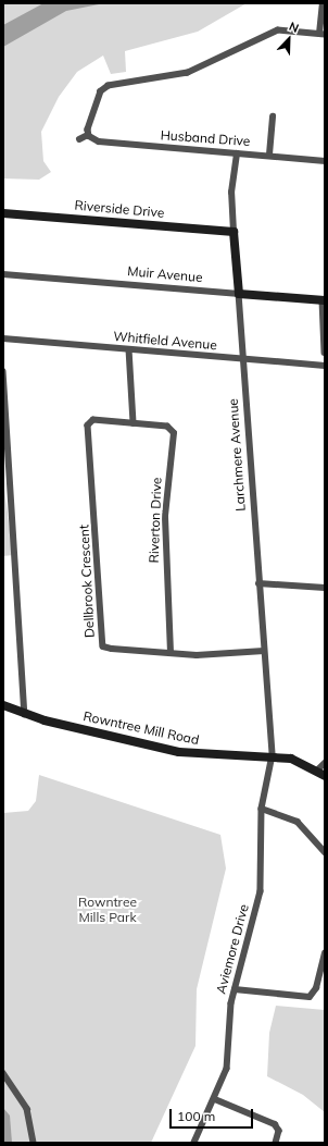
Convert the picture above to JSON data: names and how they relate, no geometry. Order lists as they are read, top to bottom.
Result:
{
  "streets": {
    "street": [
      "Husband Drive",
      "Riverside Drive",
      "Muir Avenue",
      "Whitfield Avenue",
      "Larchmere Avenue",
      "Riverton Drive",
      "Dellbrook Crescent",
      "Rowntree Mill Road",
      "Aviemore Drive"
    ]
  },
  "crossings": [
    ["Husband Drive", "Larchmere Avenue"],
    ["Riverside Drive", "Larchmere Avenue"],
    ["Muir Avenue", "Larchmere Avenue"],
    ["Whitfield Avenue", "Larchmere Avenue"],
    ["Larchmere Avenue", "Dellbrook Crescent"],
    ["Larchmere Avenue", "Rowntree Mill Road"],
    ["Larchmere Avenue", "Aviemore Drive"],
    ["Riverton Drive", "Dellbrook Crescent"],
    ["Rowntree Mill Road", "Aviemore Drive"]
  ],
  "parks": ["Rowntree Mills Park"],
  "scale_bar": "100 m",
  "north": "top right"
}
